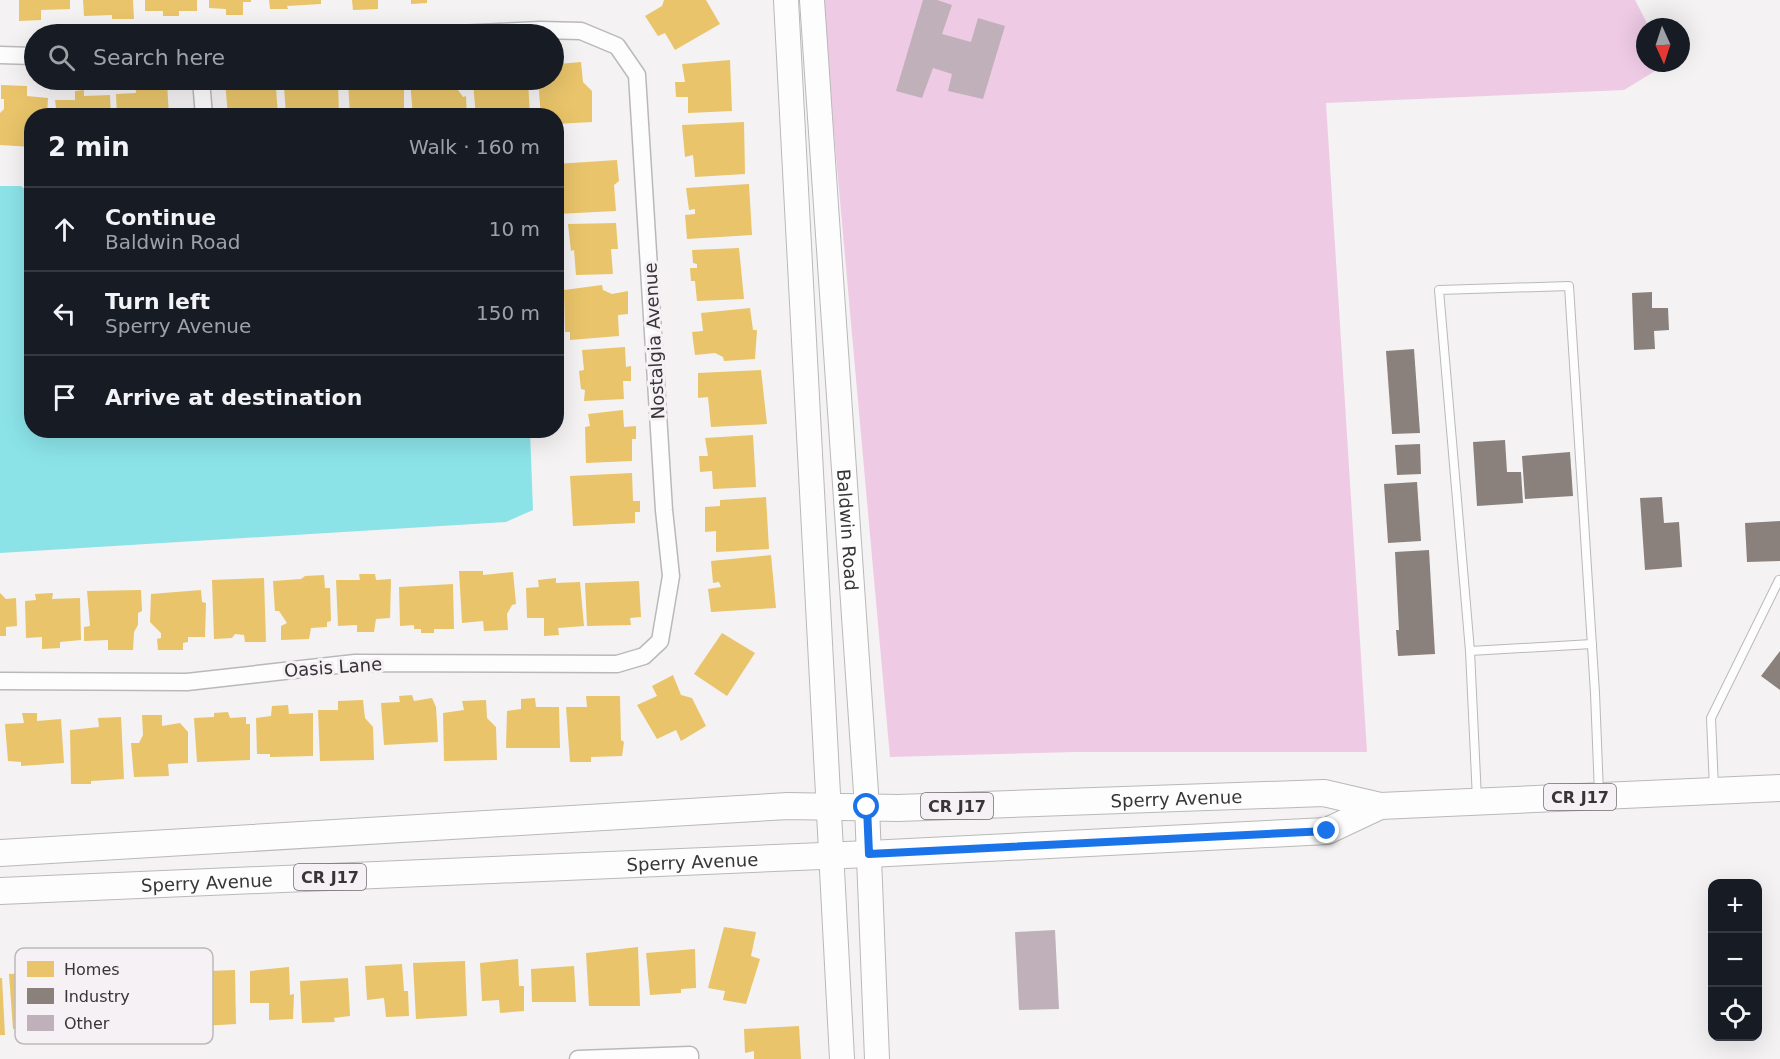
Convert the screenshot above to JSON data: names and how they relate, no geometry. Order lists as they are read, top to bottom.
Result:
{
  "streets": {
    "main road": ["Baldwin Road", "CR J17", "Sperry Avenue"],
    "street": ["Nostalgia Avenue", "Oasis Lane"]
  },
  "crossings": [
    ["Nostalgia Avenue", "Oasis Lane"],
    ["Baldwin Road", "Sperry Avenue"]
  ],
  "legend": ["Homes", "Industry", "Other"],
  "north": "bottom",
  "page": {
    "search": "Search here",
    "heading": ["2 min", "Walk · 160 m"],
    "list": [
      ["Continue", "Baldwin Road", "10 m"],
      ["Turn left", "Sperry Avenue", "150 m"],
      "Arrive at destination"
    ],
    "map_buttons": ["+", "−"]
  }
}
